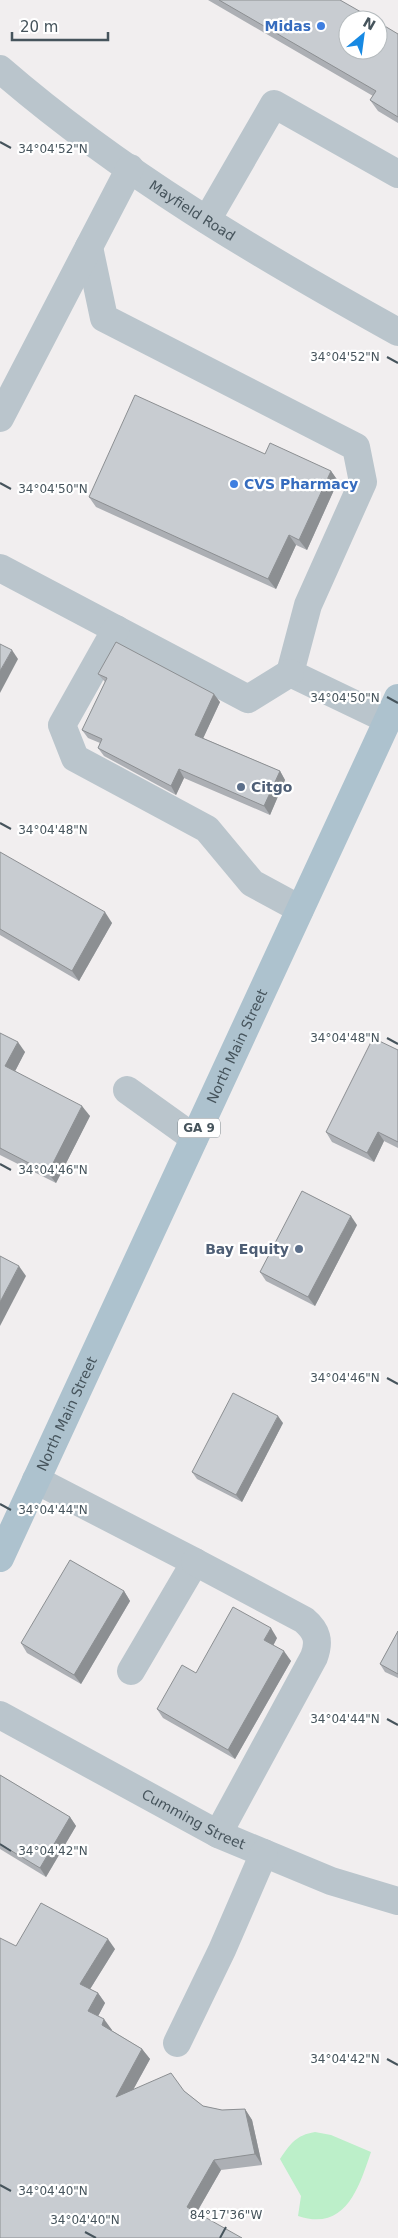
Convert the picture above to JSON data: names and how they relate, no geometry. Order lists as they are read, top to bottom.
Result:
{
  "streets": {
    "main road": ["North Main Street", "GA 9"],
    "street": ["Mayfield Road", "Cumming Street"]
  },
  "places": [
    "Midas",
    "CVS Pharmacy",
    "Citgo",
    "Bay Equity"
  ],
  "scale_bar": "20 m",
  "north": "top right",
  "coordinates": [
    "34°04'52\"N",
    "34°04'50\"N",
    "34°04'48\"N",
    "34°04'46\"N",
    "34°04'44\"N",
    "34°04'42\"N",
    "34°04'40\"N",
    "84°17'36\"W"
  ]
}
